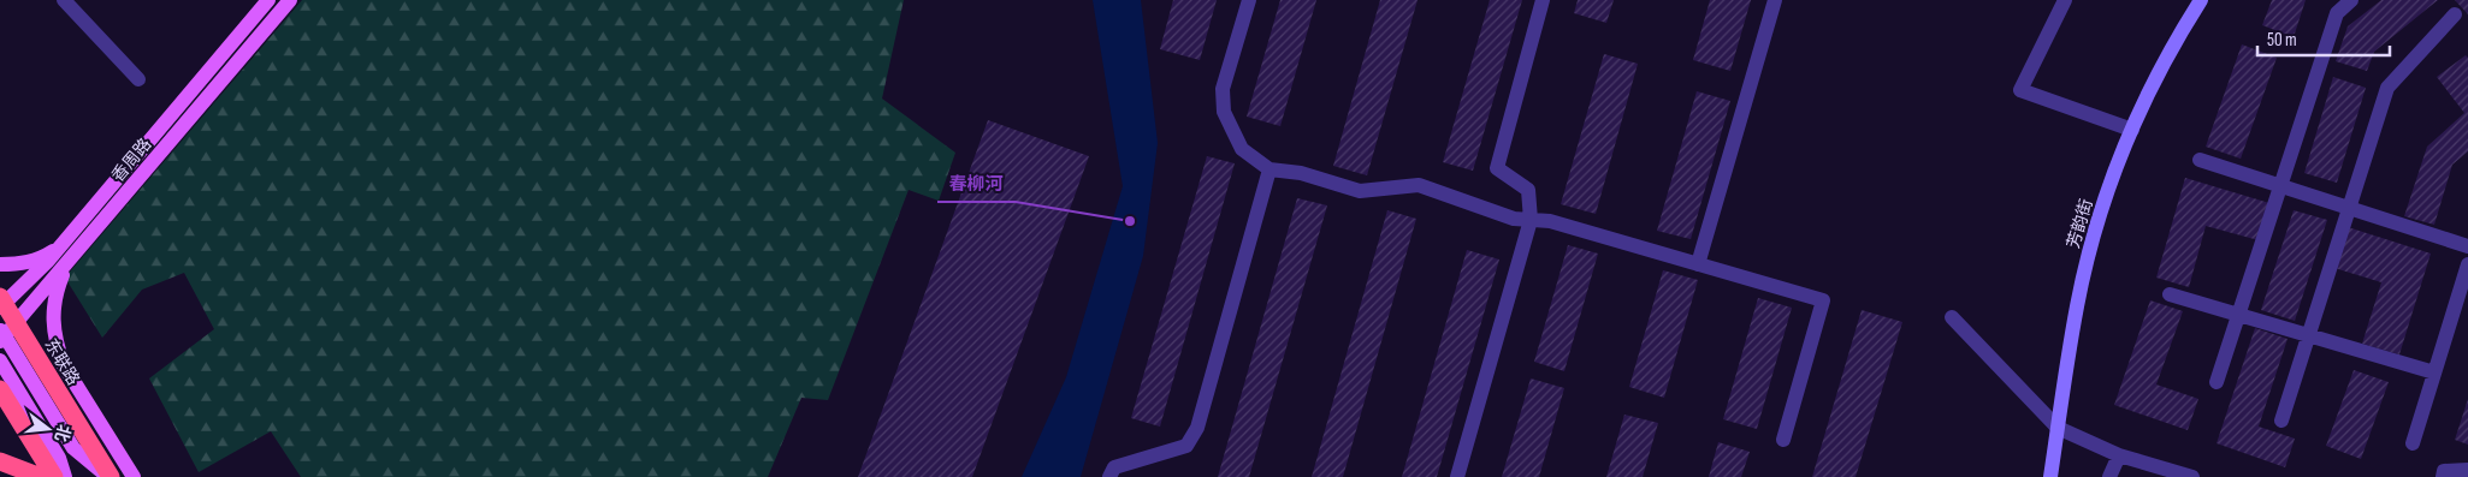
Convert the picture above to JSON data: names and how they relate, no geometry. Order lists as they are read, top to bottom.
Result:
{
  "streets": {
    "highway": ["东联路"],
    "main road": ["香周路"],
    "street": ["芳韵街"]
  },
  "places": ["春柳河"],
  "scale_bar": "50 m",
  "north": "right"
}
